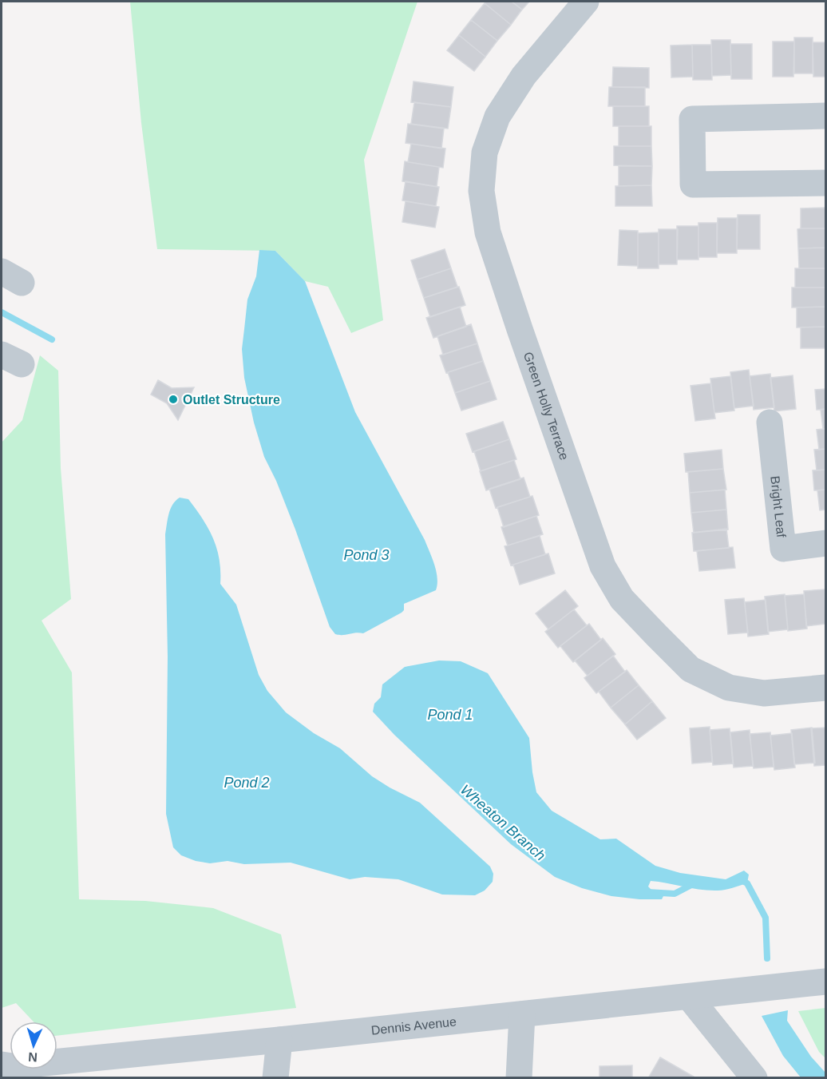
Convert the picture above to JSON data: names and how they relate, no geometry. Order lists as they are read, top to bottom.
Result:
{
  "streets": {
    "street": ["Green Holly Terrace", "Bright Leaf", "Dennis Avenue"]
  },
  "water": [
    "Pond 3",
    "Pond 1",
    "Pond 2",
    "Wheaton Branch"
  ],
  "places": ["Outlet Structure"],
  "north": "bottom"
}
